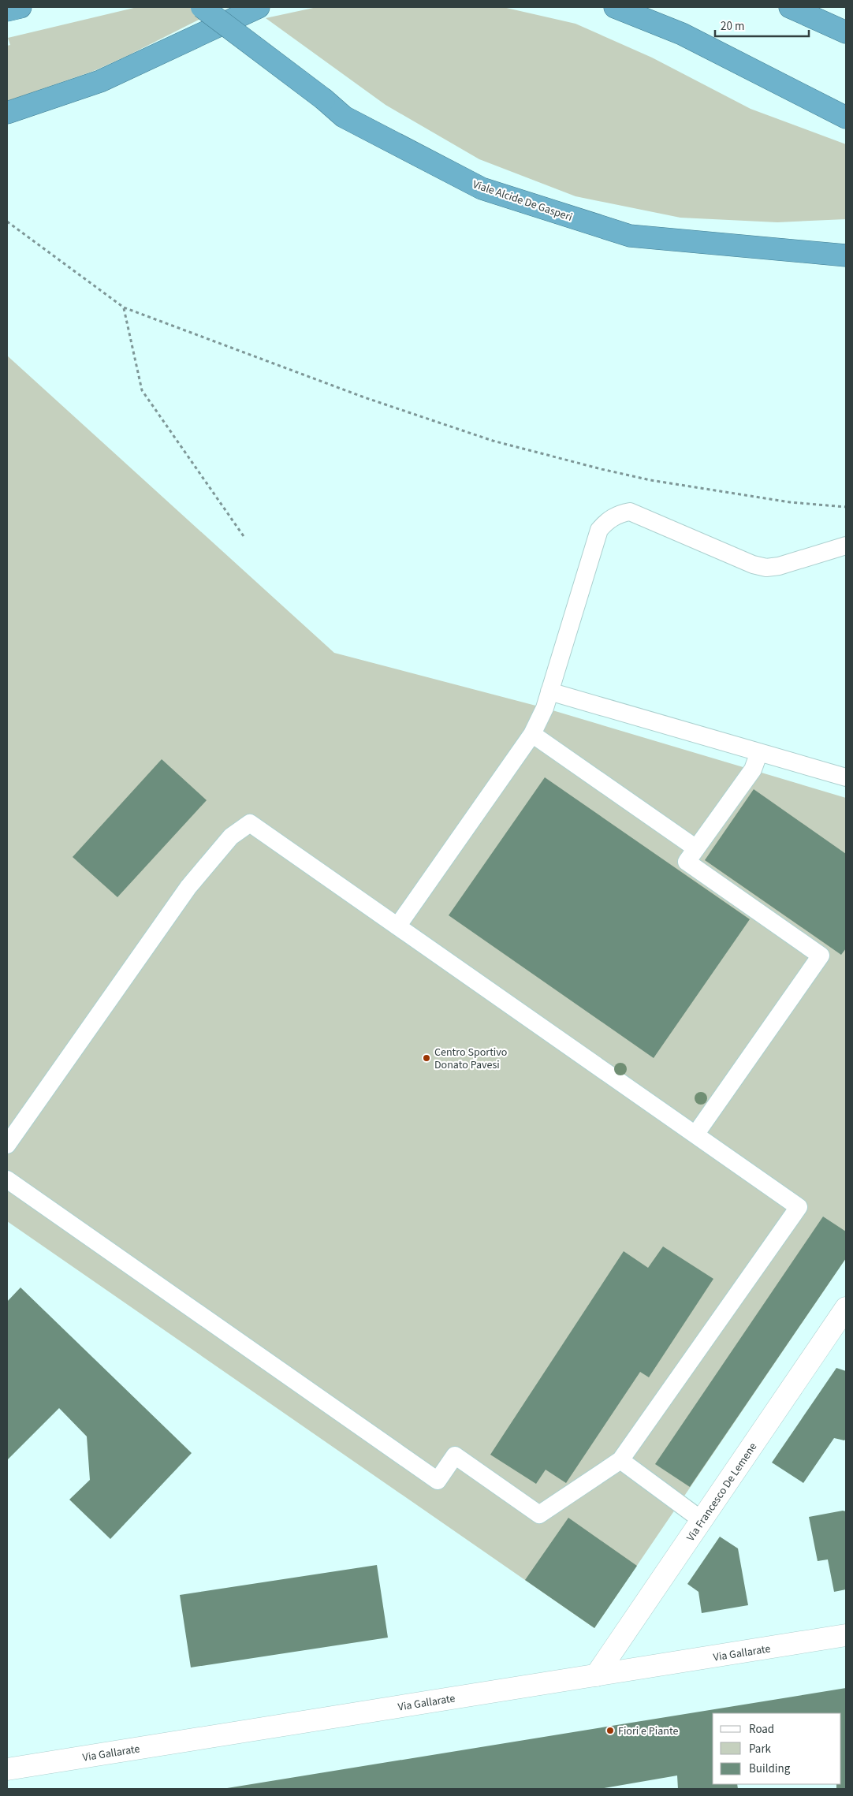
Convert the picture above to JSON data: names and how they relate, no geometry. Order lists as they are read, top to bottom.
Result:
{
  "streets": {
    "highway": ["Viale Alcide De Gasperi"],
    "street": ["Via Francesco De Lemene", "Via Gallarate"]
  },
  "crossings": [
    ["Via Francesco De Lemene", "Via Gallarate"]
  ],
  "places": ["Centro Sportivo Donato Pavesi", "Fiori e Piante"],
  "legend": ["Road", "Park", "Building"],
  "scale_bar": "20 m"
}
